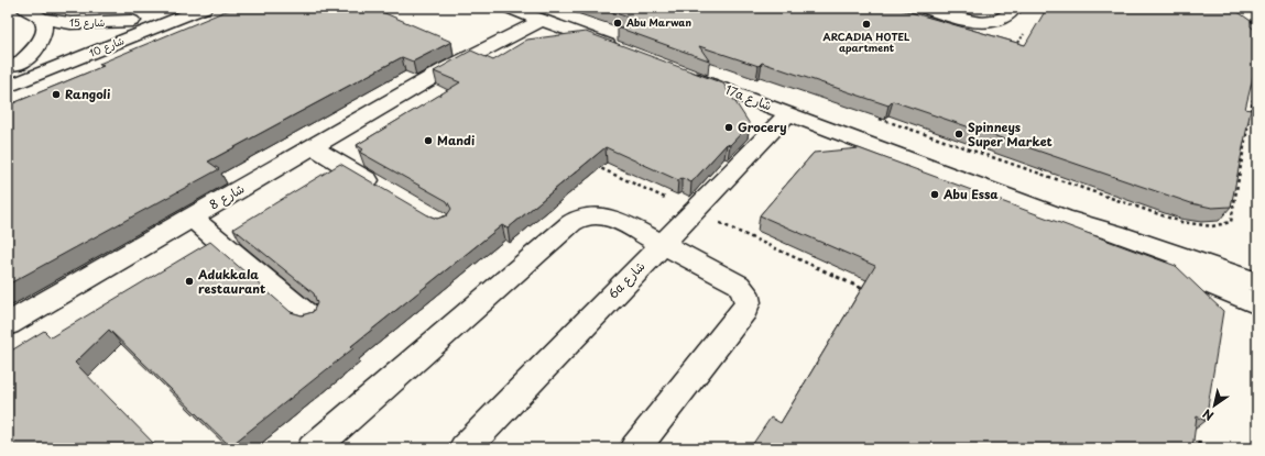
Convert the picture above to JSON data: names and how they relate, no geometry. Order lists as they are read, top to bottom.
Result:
{
  "streets": {
    "street": [
      "شارع 15",
      "شارع 10",
      "17a شارع",
      "شارع 8",
      "6a شارع"
    ]
  },
  "crossings": [
    ["شارع 15", "شارع 10"],
    ["17a شارع", "6a شارع"]
  ],
  "places": [
    "Abu Marwan",
    "ARCADIA HOTEL apartment",
    "Rangoli",
    "Grocery",
    "Spinneys Super Market",
    "Mandi",
    "Abu Essa",
    "Adukkala restaurant"
  ],
  "north": "bottom left"
}
